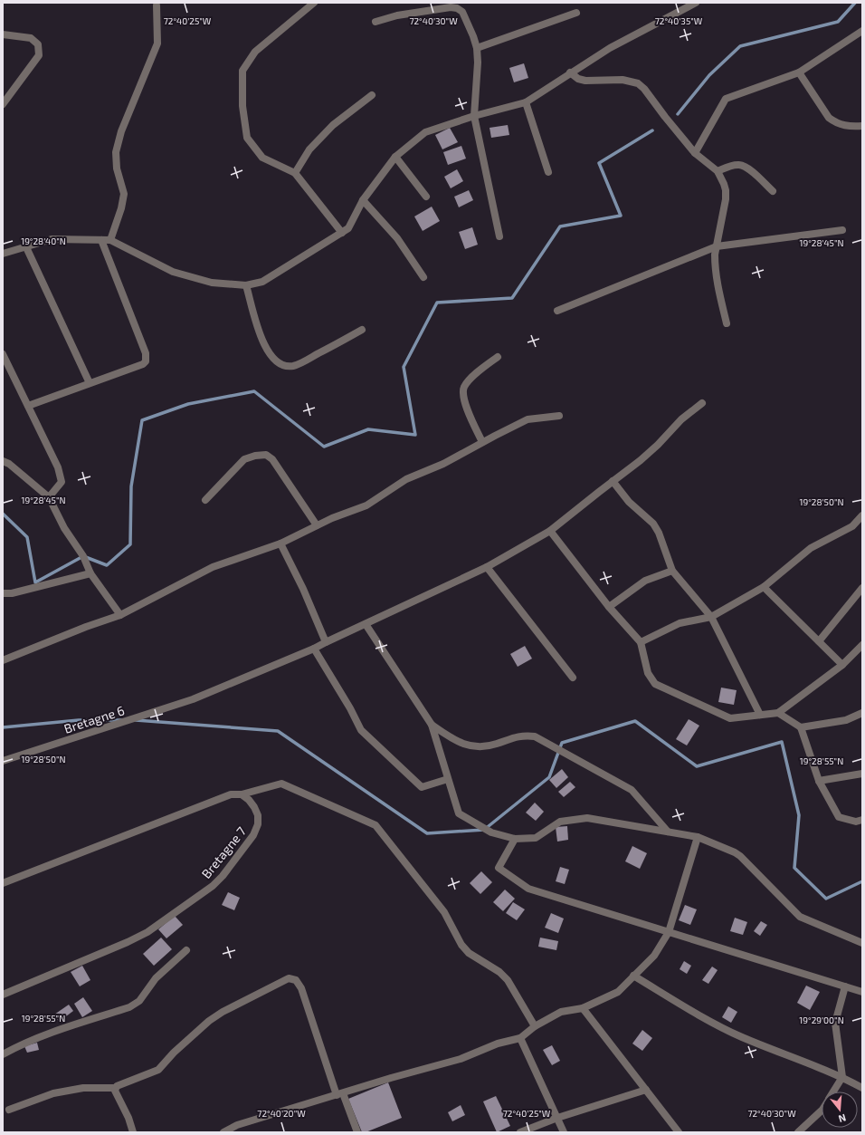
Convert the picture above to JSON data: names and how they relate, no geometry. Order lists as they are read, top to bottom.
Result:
{
  "streets": {
    "street": ["Bretagne 6", "Bretagne 7"]
  },
  "north": "bottom",
  "coordinates": [
    "72°40'25\"W",
    "72°40'30\"W",
    "72°40'35\"W",
    "19°28'40\"N",
    "19°28'45\"N",
    "19°28'50\"N",
    "19°28'55\"N",
    "19°29'00\"N",
    "72°40'20\"W"
  ]
}
